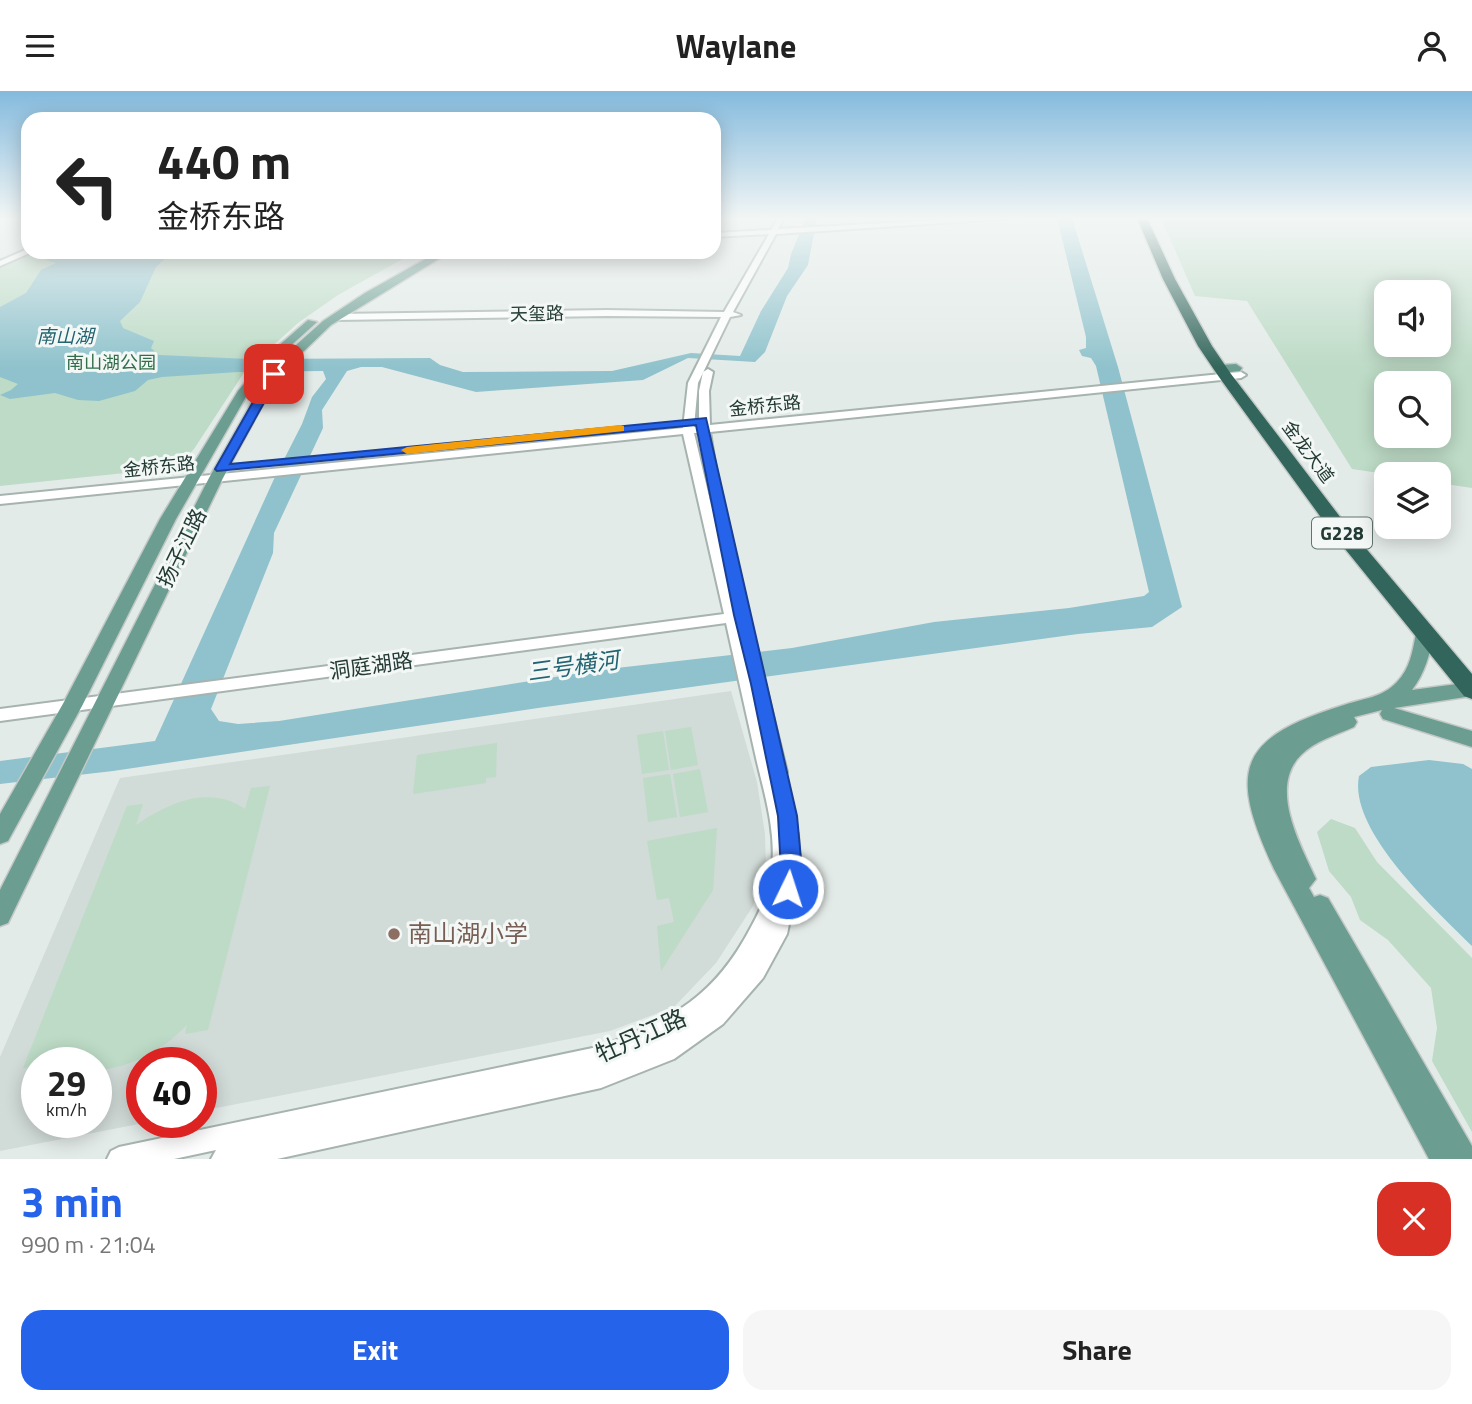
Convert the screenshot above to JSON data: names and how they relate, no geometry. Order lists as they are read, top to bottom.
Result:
{
  "streets": {
    "highway": ["金龙大道", "G228"],
    "main road": ["扬子江路"],
    "street": [
      "天玺路",
      "金桥东路",
      "洞庭湖路",
      "牡丹江路"
    ]
  },
  "crossings": [
    ["天玺路", "扬子江路"],
    ["天玺路", "牡丹江路"],
    ["金桥东路", "金龙大道"],
    ["金桥东路", "扬子江路"],
    ["金桥东路", "牡丹江路"],
    ["扬子江路", "洞庭湖路"],
    ["洞庭湖路", "牡丹江路"]
  ],
  "water": ["南山湖", "三号横河"],
  "parks": ["南山湖公园"],
  "places": ["南山湖小学"],
  "page": {
    "header": "Waylane",
    "turn": ["440 m", "金桥东路"],
    "speed": "29 km/h",
    "limit": "40",
    "heading": ["3 min", "990 m · 21:04"],
    "buttons": ["Exit", "Share"]
  }
}
